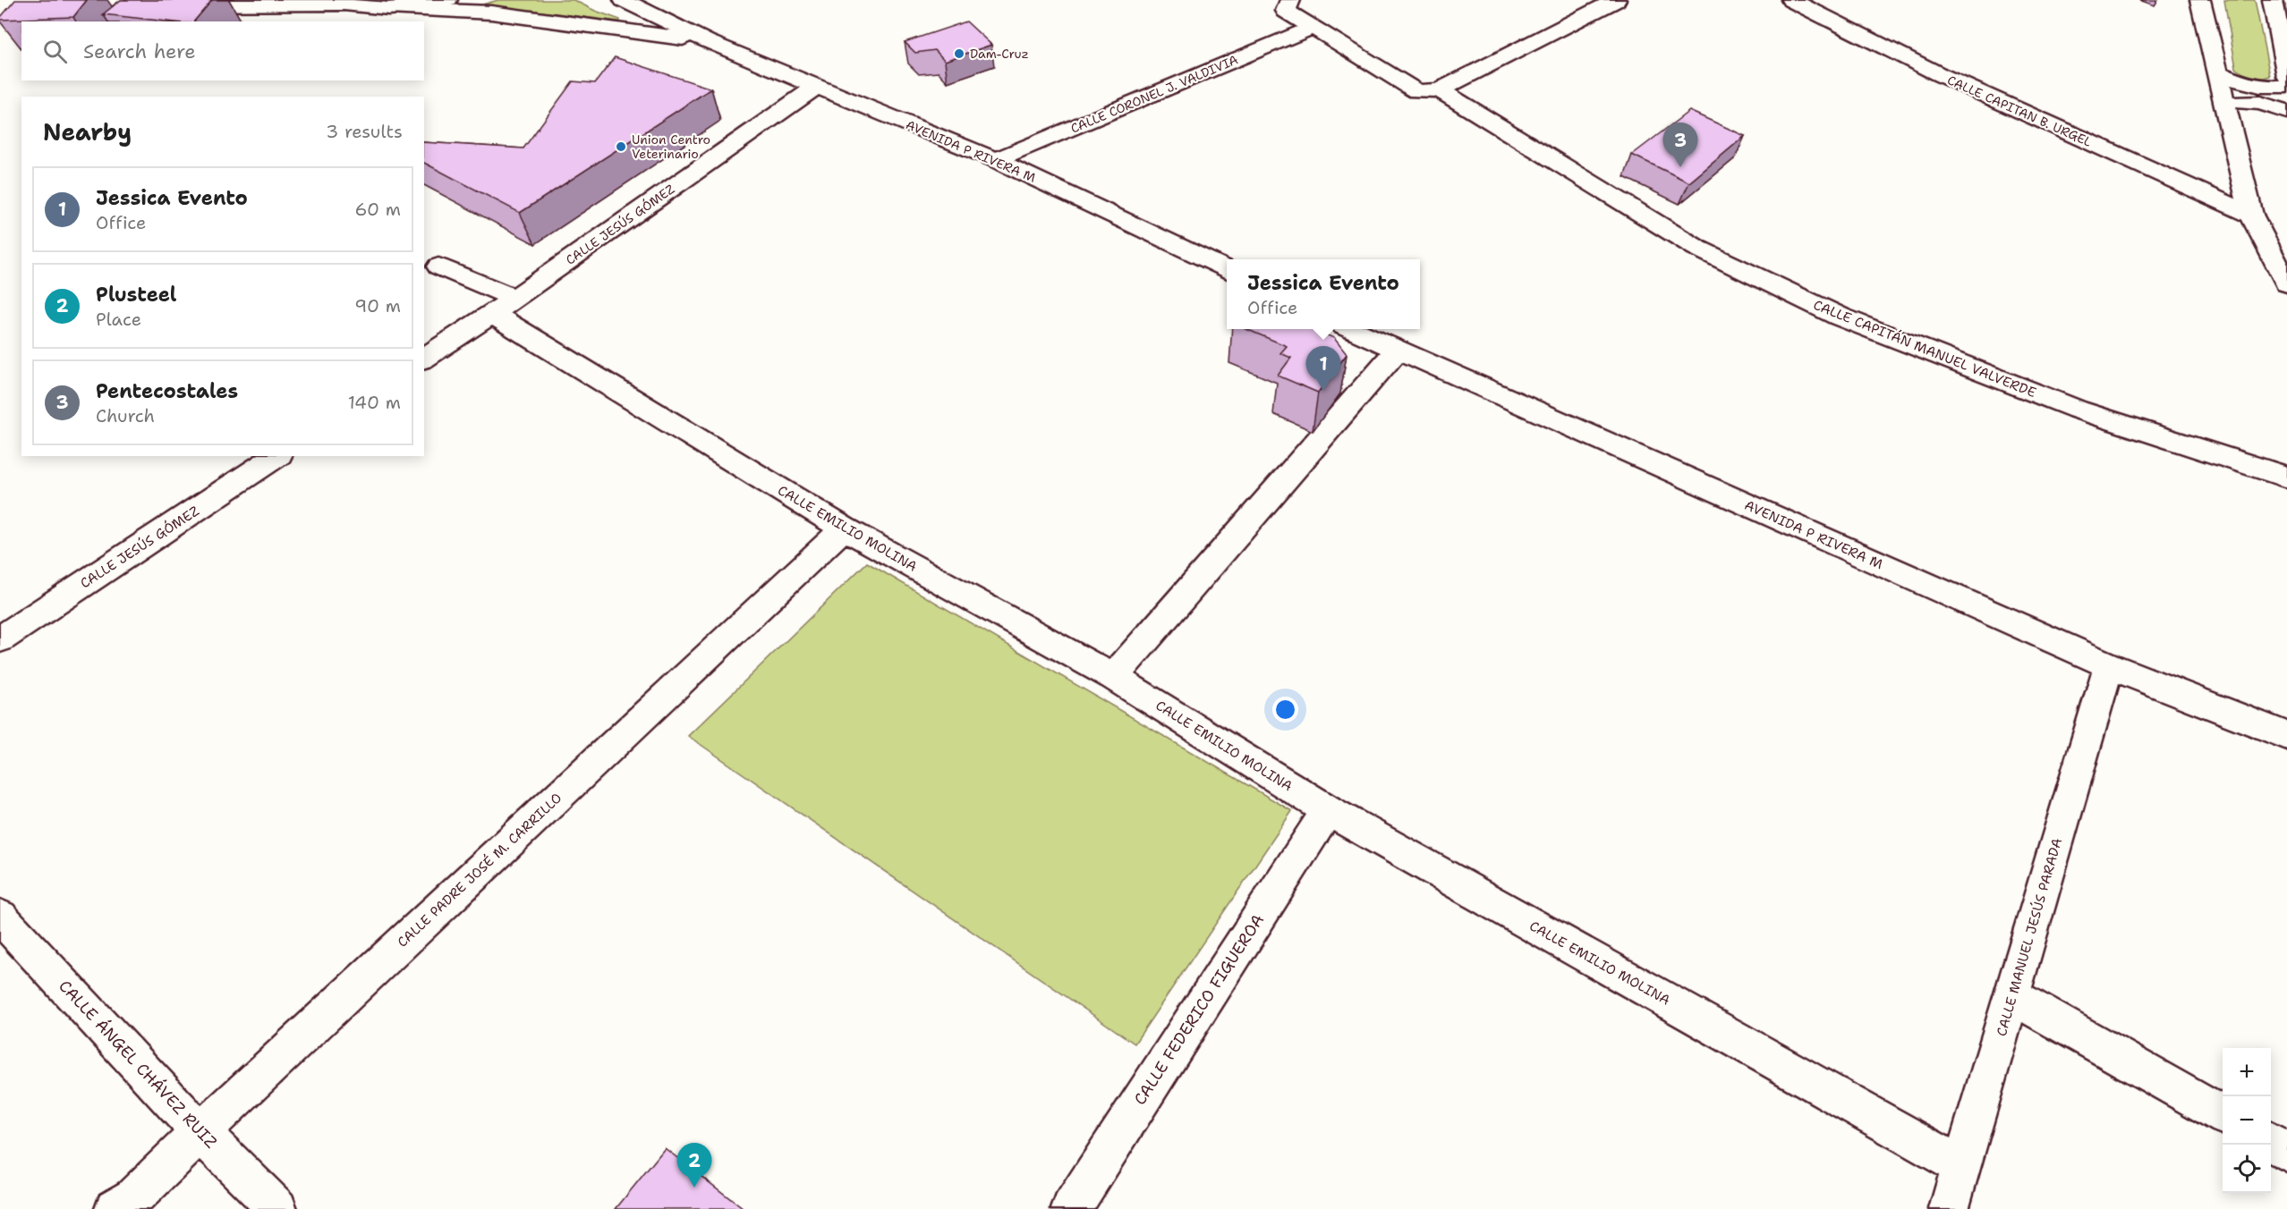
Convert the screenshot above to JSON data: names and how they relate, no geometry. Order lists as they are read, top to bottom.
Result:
{
  "streets": {
    "street": [
      "CALLE CORONEL J. VALDIVIA",
      "CALLE CAPITAN B. URGEL",
      "AVENIDA P RIVERA M",
      "CALLE JESÚS GÓMEZ",
      "CALLE CAPITÁN MANUEL VALVERDE",
      "CALLE EMILIO MOLINA",
      "CALLE PADRE JOSÉ M. CARRILLO",
      "CALLE MANUEL JESÚS PARADA",
      "CALLE FEDERICO FIGUEROA",
      "CALLE ÁNGEL CHÁVEZ RUIZ"
    ]
  },
  "crossings": [
    ["CALLE CORONEL J. VALDIVIA", "AVENIDA P RIVERA M"],
    ["AVENIDA P RIVERA M", "CALLE JESÚS GÓMEZ"],
    ["AVENIDA P RIVERA M", "CALLE MANUEL JESÚS PARADA"],
    ["CALLE JESÚS GÓMEZ", "CALLE EMILIO MOLINA"],
    ["CALLE EMILIO MOLINA", "CALLE PADRE JOSÉ M. CARRILLO"],
    ["CALLE EMILIO MOLINA", "CALLE MANUEL JESÚS PARADA"],
    ["CALLE EMILIO MOLINA", "CALLE FEDERICO FIGUEROA"],
    ["CALLE PADRE JOSÉ M. CARRILLO", "CALLE ÁNGEL CHÁVEZ RUIZ"]
  ],
  "places": ["Dam-Cruz", "Union Centro Veterinario"],
  "page": {
    "search": "Search here",
    "heading": ["Nearby", "3 results"],
    "pins": ["3", "1", "2"],
    "list": [
      {
        "mark": "1",
        "name": "Jessica Evento",
        "note": "Office",
        "value": "60 m"
      },
      {
        "mark": "2",
        "name": "Plusteel",
        "note": "Place",
        "value": "90 m"
      },
      {
        "mark": "3",
        "name": "Pentecostales",
        "note": "Church",
        "value": "140 m"
      }
    ],
    "popup": ["Jessica Evento", "Office"],
    "map_buttons": ["+", "−"]
  }
}
